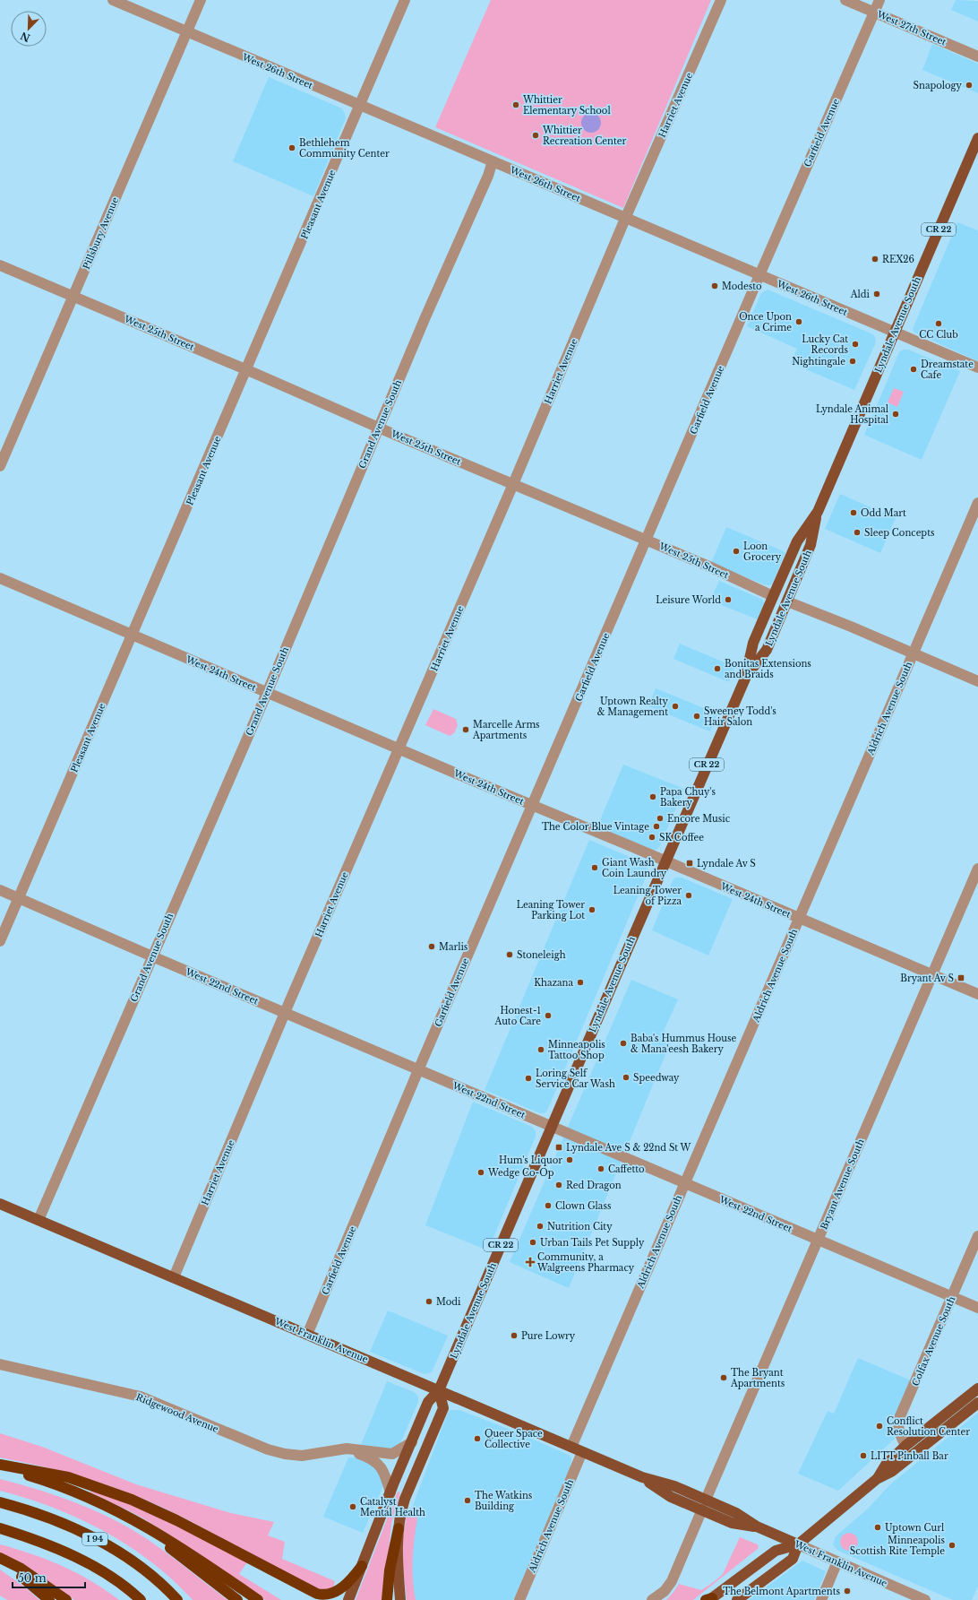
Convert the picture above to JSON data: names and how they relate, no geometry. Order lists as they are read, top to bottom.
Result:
{
  "streets": {
    "highway": ["I 94"],
    "main road": ["CR 22", "Lyndale Avenue South", "West Franklin Avenue"],
    "street": [
      "West 27th Street",
      "West 26th Street",
      "Harriet Avenue",
      "Garfield Avenue",
      "Pleasant Avenue",
      "Pillsbury Avenue",
      "West 25th Street",
      "Grand Avenue South",
      "West 24th Street",
      "Aldrich Avenue South",
      "West 22nd Street",
      "Bryant Avenue South",
      "Colfax Avenue South",
      "Ridgewood Avenue"
    ]
  },
  "crossings": [
    ["West 27th Street", "Garfield Avenue"],
    ["West 26th Street", "Harriet Avenue"],
    ["West 26th Street", "Garfield Avenue"],
    ["West 26th Street", "Pleasant Avenue"],
    ["West 26th Street", "Pillsbury Avenue"],
    ["West 26th Street", "Lyndale Avenue South"],
    ["West 26th Street", "Grand Avenue South"],
    ["Harriet Avenue", "West 25th Street"],
    ["Harriet Avenue", "West 24th Street"],
    ["Harriet Avenue", "West 22nd Street"],
    ["Harriet Avenue", "West Franklin Avenue"],
    ["Garfield Avenue", "West 25th Street"],
    ["Garfield Avenue", "West 24th Street"],
    ["Garfield Avenue", "West 22nd Street"],
    ["Garfield Avenue", "West Franklin Avenue"],
    ["Pleasant Avenue", "West 25th Street"],
    ["Pleasant Avenue", "West 24th Street"],
    ["Pleasant Avenue", "West 22nd Street"],
    ["Pillsbury Avenue", "West 25th Street"],
    ["Lyndale Avenue South", "West 25th Street"],
    ["Lyndale Avenue South", "West 24th Street"],
    ["Lyndale Avenue South", "West 22nd Street"],
    ["Lyndale Avenue South", "West Franklin Avenue"],
    ["Lyndale Avenue South", "Ridgewood Avenue"],
    ["West 25th Street", "Grand Avenue South"],
    ["Grand Avenue South", "West 24th Street"],
    ["Grand Avenue South", "West 22nd Street"],
    ["Grand Avenue South", "West Franklin Avenue"],
    ["West 24th Street", "Aldrich Avenue South"],
    ["West 24th Street", "Bryant Avenue South"],
    ["Aldrich Avenue South", "West 22nd Street"],
    ["Aldrich Avenue South", "West Franklin Avenue"],
    ["West 22nd Street", "Bryant Avenue South"],
    ["West 22nd Street", "Colfax Avenue South"],
    ["Bryant Avenue South", "West Franklin Avenue"]
  ],
  "places": {
    "other": [
      "Snapology",
      "Whittier Elementary School",
      "Whittier Recreation Center",
      "Bethlehem Community Center",
      "REX26",
      "Modesto",
      "Aldi",
      "Once Upon a Crime",
      "CC Club",
      "Lucky Cat Records",
      "Nightingale",
      "Dreamstate Cafe",
      "Lyndale Animal Hospital",
      "Odd Mart",
      "Sleep Concepts",
      "Loon Grocery",
      "Leisure World",
      "Bonitas Extensions and Braids",
      "Uptown Realty & Management",
      "Sweeney Todd's Hair Salon",
      "Marcelle Arms Apartments",
      "Papa Chuy's Bakery",
      "Encore Music",
      "The Color Blue Vintage",
      "SK Coffee",
      "Giant Wash Coin Laundry",
      "Leaning Tower of Pizza",
      "Leaning Tower Parking Lot",
      "Marlis",
      "Stoneleigh",
      "Khazana",
      "Honest-1 Auto Care",
      "Baba's Hummus House & Mana'eesh Bakery",
      "Minneapolis Tattoo Shop",
      "Speedway",
      "Loring Self Service Car Wash",
      "Hum's Liquor",
      "Caffetto",
      "Wedge Co-Op",
      "Red Dragon",
      "Clown Glass",
      "Nutrition City",
      "Urban Tails Pet Supply",
      "Modi",
      "Pure Lowry",
      "The Bryant Apartments",
      "Conflict Resolution Center",
      "Queer Space Collective",
      "LITT Pinball Bar",
      "The Watkins Building",
      "Catalyst Mental Health",
      "Uptown Curl",
      "Minneapolis Scottish Rite Temple",
      "The Belmont Apartments"
    ],
    "transit": ["Lyndale Av S", "Bryant Av S", "Lyndale Ave S & 22nd St W"],
    "health": ["Community, a Walgreens Pharmacy"]
  },
  "scale_bar": "50 m",
  "north": "bottom left"
}
